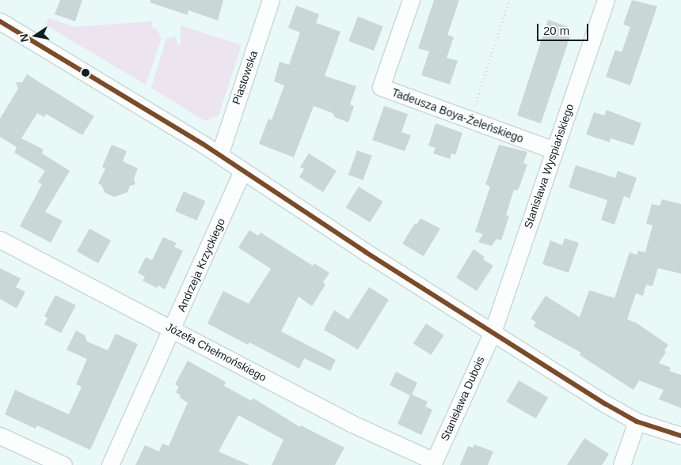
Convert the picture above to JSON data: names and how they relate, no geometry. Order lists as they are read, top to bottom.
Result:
{
  "streets": {
    "street": [
      "Piastowska",
      "Tadeusza Boya-Żeleńskiego",
      "Stanisława Wyspiańskiego",
      "Andrzeja Krzyckiego",
      "Józefa Chełmońskiego",
      "Stanisława Dubois"
    ]
  },
  "crossings": [
    ["Tadeusza Boya-Żeleńskiego", "Stanisława Wyspiańskiego"],
    ["Stanisława Wyspiańskiego", "Stanisława Dubois"],
    ["Andrzeja Krzyckiego", "Józefa Chełmońskiego"],
    ["Józefa Chełmońskiego", "Stanisława Dubois"]
  ],
  "scale_bar": "20 m",
  "north": "left"
}
